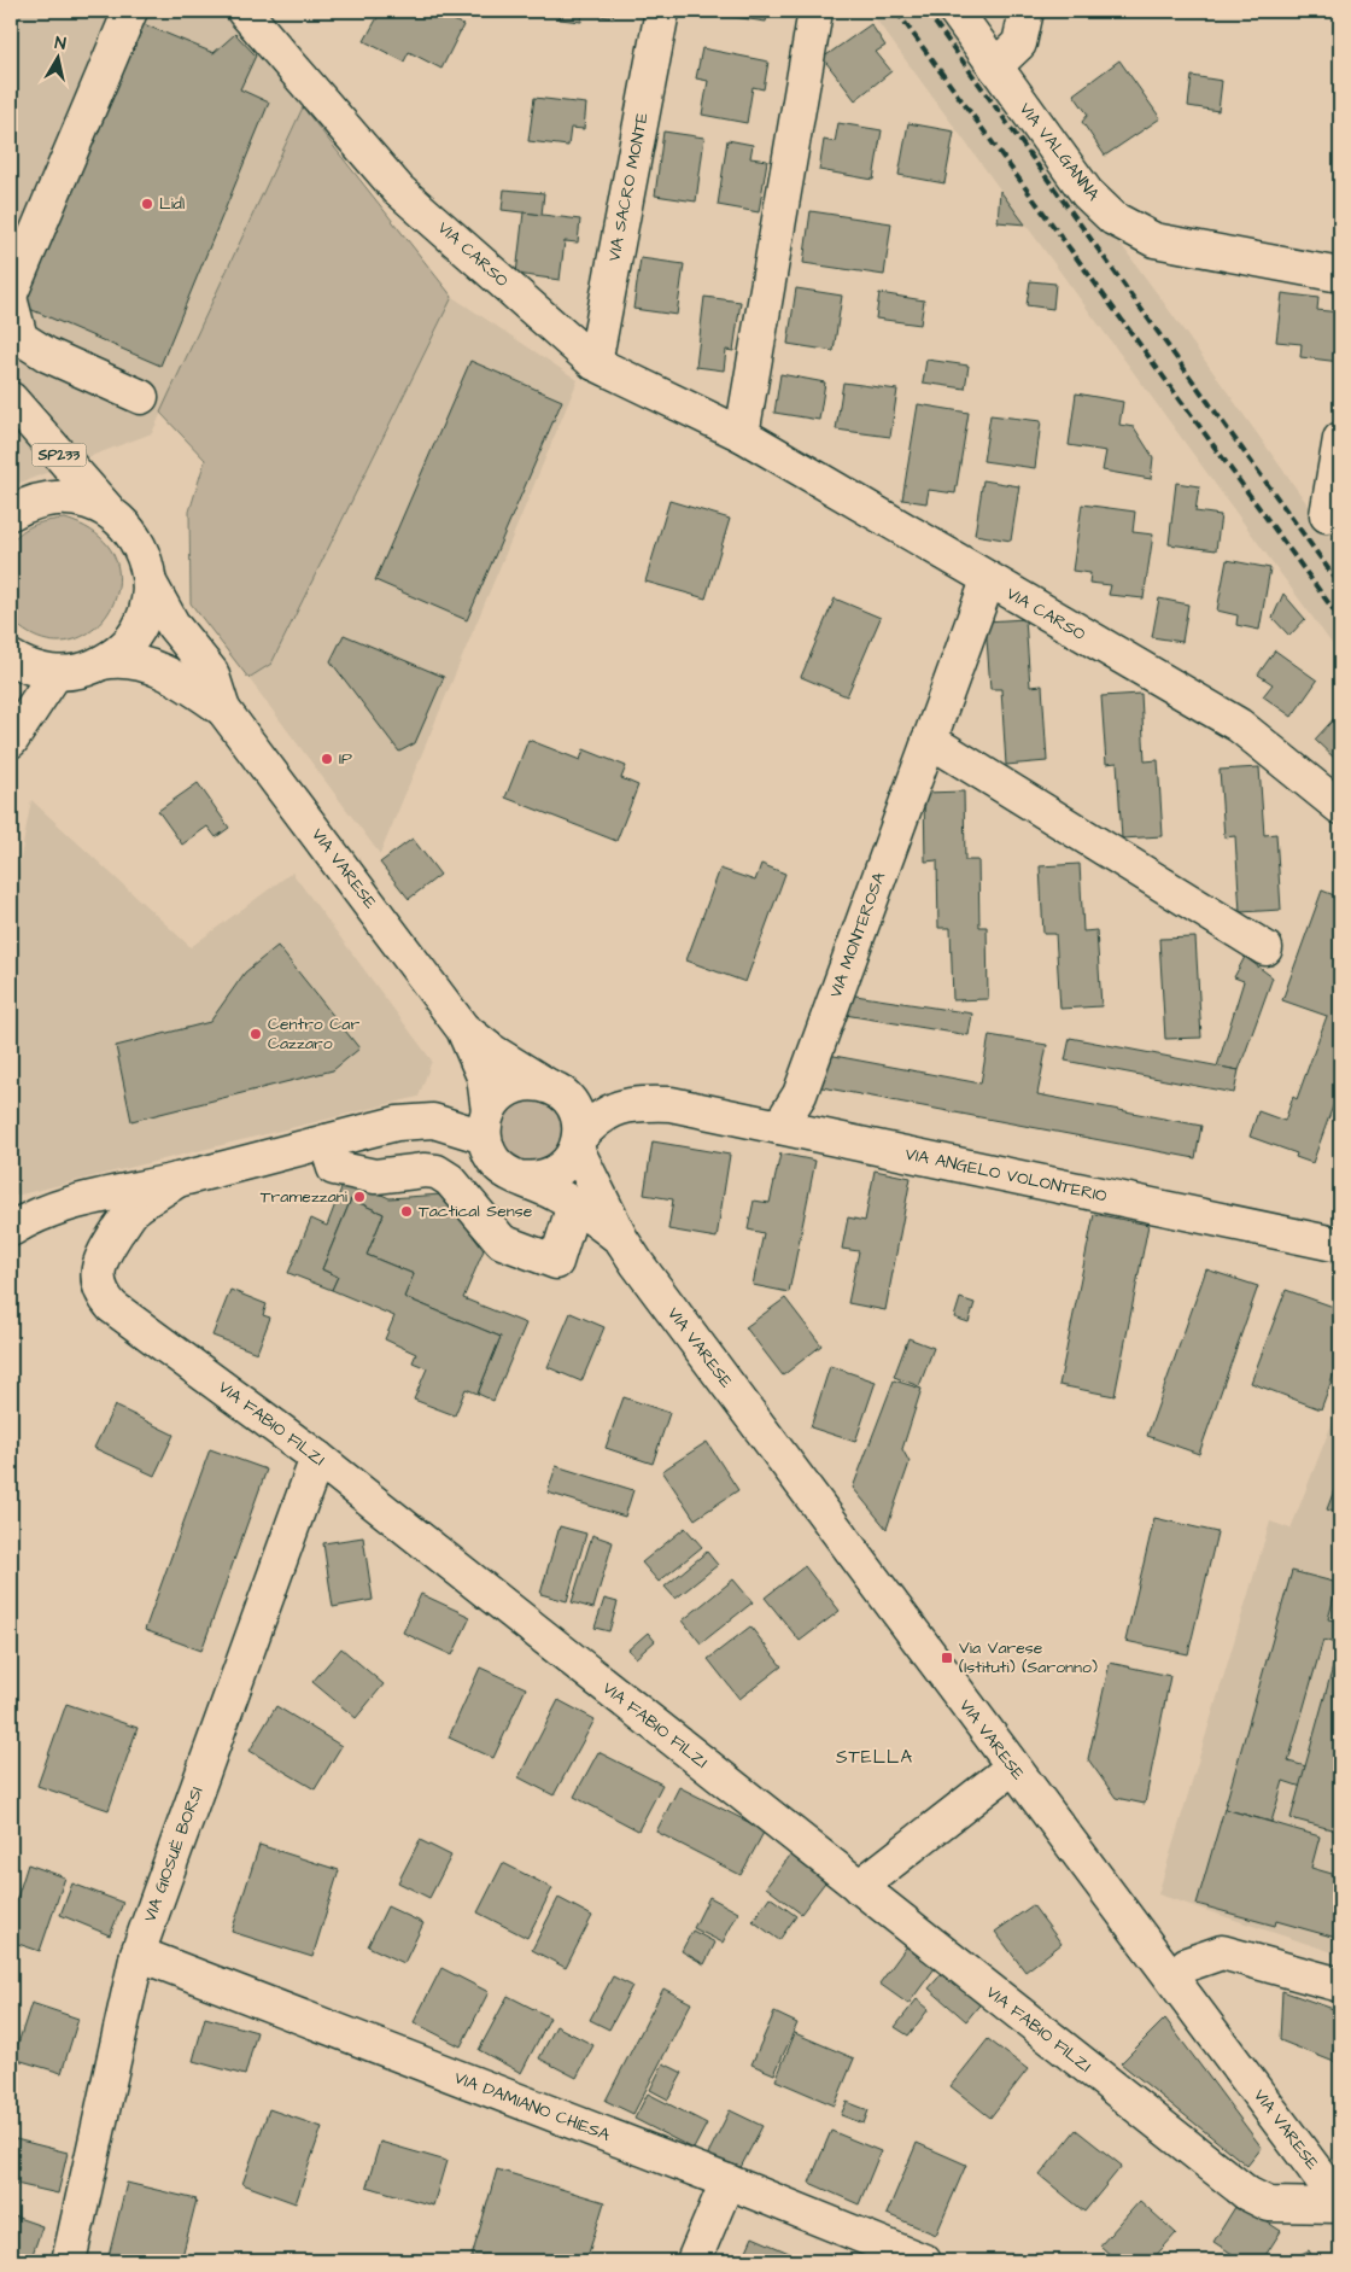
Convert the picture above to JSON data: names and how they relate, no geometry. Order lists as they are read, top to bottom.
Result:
{
  "streets": {
    "street": [
      "VIA VALGANNA",
      "VIA SACRO MONTE",
      "VIA CARSO",
      "SP233",
      "VIA VARESE",
      "VIA MONTEROSA",
      "VIA ANGELO VOLONTERIO",
      "VIA FABIO FILZI",
      "VIA GIOSUÈ BORSI",
      "VIA DAMIANO CHIESA"
    ]
  },
  "crossings": [
    ["VIA SACRO MONTE", "VIA CARSO"],
    ["VIA CARSO", "VIA MONTEROSA"],
    ["SP233", "VIA VARESE"],
    ["VIA VARESE", "VIA ANGELO VOLONTERIO"],
    ["VIA VARESE", "VIA FABIO FILZI"],
    ["VIA MONTEROSA", "VIA ANGELO VOLONTERIO"],
    ["VIA FABIO FILZI", "VIA GIOSUÈ BORSI"],
    ["VIA GIOSUÈ BORSI", "VIA DAMIANO CHIESA"]
  ],
  "districts": ["STELLA"],
  "places": {
    "other": [
      "Lidl",
      "IP",
      "Centro Car Cazzaro",
      "Tramezzani",
      "Tactical Sense"
    ],
    "transit": ["Via Varese (Istituti) (Saronno)"]
  },
  "north": "top"
}
